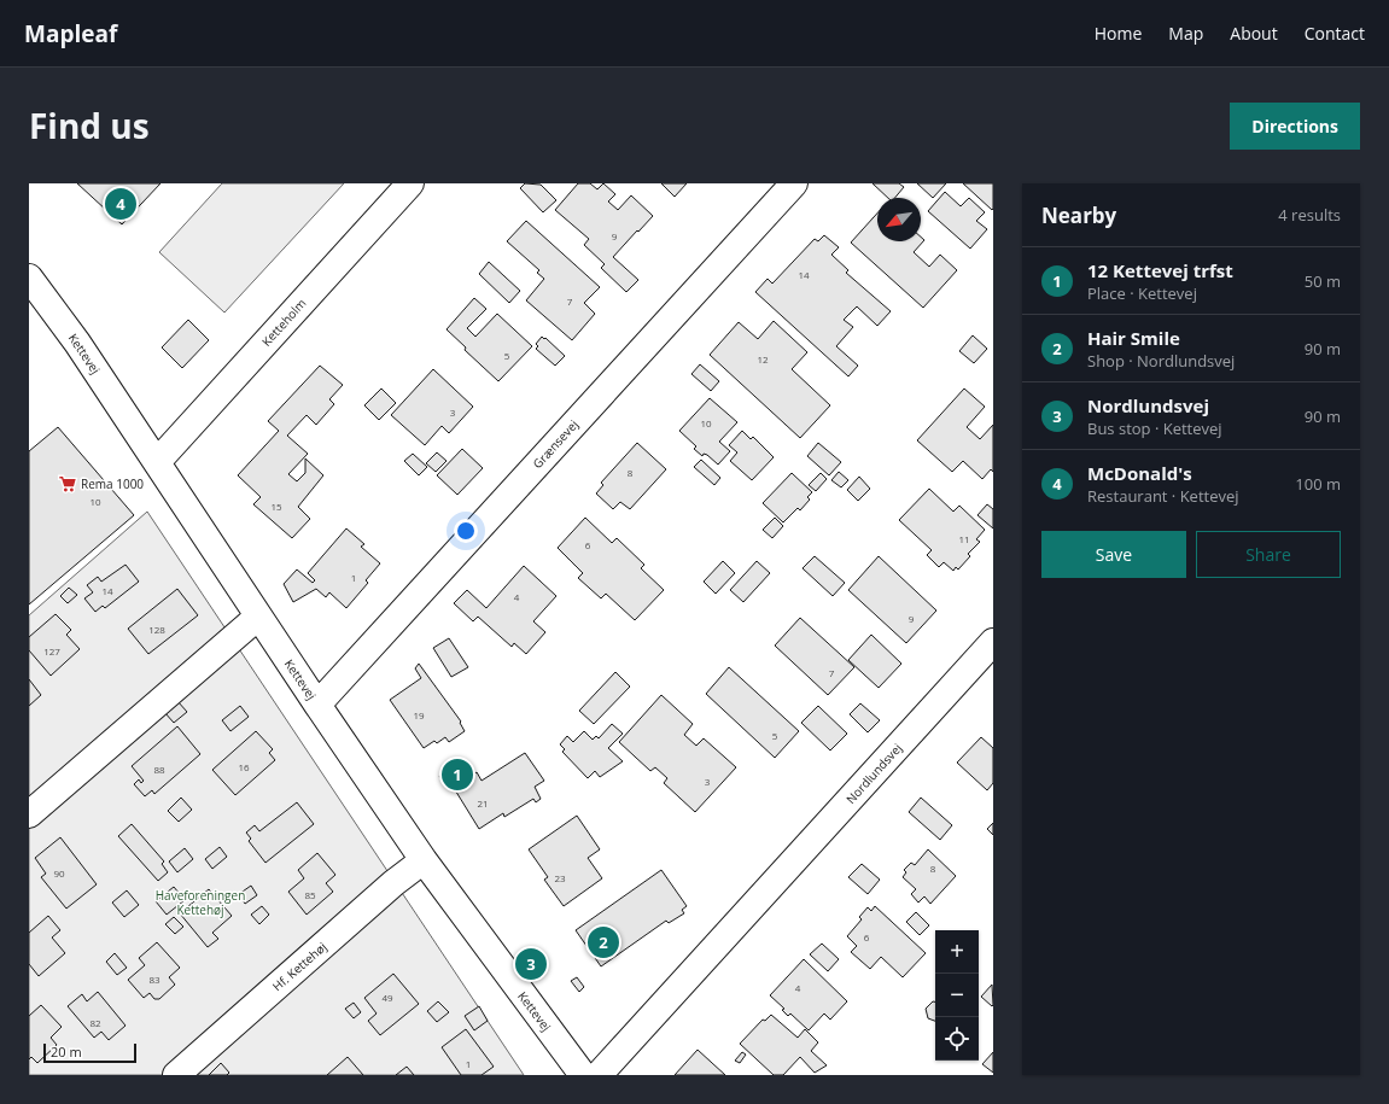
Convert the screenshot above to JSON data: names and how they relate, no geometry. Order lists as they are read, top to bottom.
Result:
{
  "streets": {
    "street": [
      "Ketteholm",
      "Kettevej",
      "Grænsevej",
      "Nordlundsvej",
      "Hf. Kettehøj"
    ]
  },
  "crossings": [
    ["Ketteholm", "Kettevej"],
    ["Kettevej", "Grænsevej"],
    ["Kettevej", "Hf. Kettehøj"]
  ],
  "parks": ["Haveforeningen Kettehøj"],
  "places": {
    "supermarket": ["Rema 1000"]
  },
  "house_numbers": [
    "9",
    "14",
    "7",
    "5",
    "12",
    "3",
    "10",
    "8",
    "10",
    "15",
    "11",
    "6",
    "1",
    "14",
    "4",
    "9",
    "128",
    "127",
    "7",
    "19",
    "5",
    "16",
    "88",
    "3",
    "21",
    "8",
    "90",
    "23",
    "85",
    "6",
    "83",
    "4",
    "49",
    "82",
    "1"
  ],
  "scale_bar": "20 m",
  "north": "bottom left",
  "page": {
    "header": "Mapleaf",
    "nav": [
      "Home",
      "Map",
      "About",
      "Contact"
    ],
    "title": "Find us",
    "buttons": [
      "Directions",
      ["Save", "Share"]
    ],
    "heading": ["Nearby", "4 results"],
    "pins": [
      "4",
      "1",
      "2",
      "3"
    ],
    "list": [
      {
        "mark": "1",
        "name": "12 Kettevej trfst",
        "note": "Place · Kettevej",
        "value": "50 m"
      },
      {
        "mark": "2",
        "name": "Hair Smile",
        "note": "Shop · Nordlundsvej",
        "value": "90 m"
      },
      {
        "mark": "3",
        "name": "Nordlundsvej",
        "note": "Bus stop · Kettevej",
        "value": "90 m"
      },
      {
        "mark": "4",
        "name": "McDonald's",
        "note": "Restaurant · Kettevej",
        "value": "100 m"
      }
    ],
    "map_buttons": ["+", "−"],
    "scale": "20 m"
  }
}
